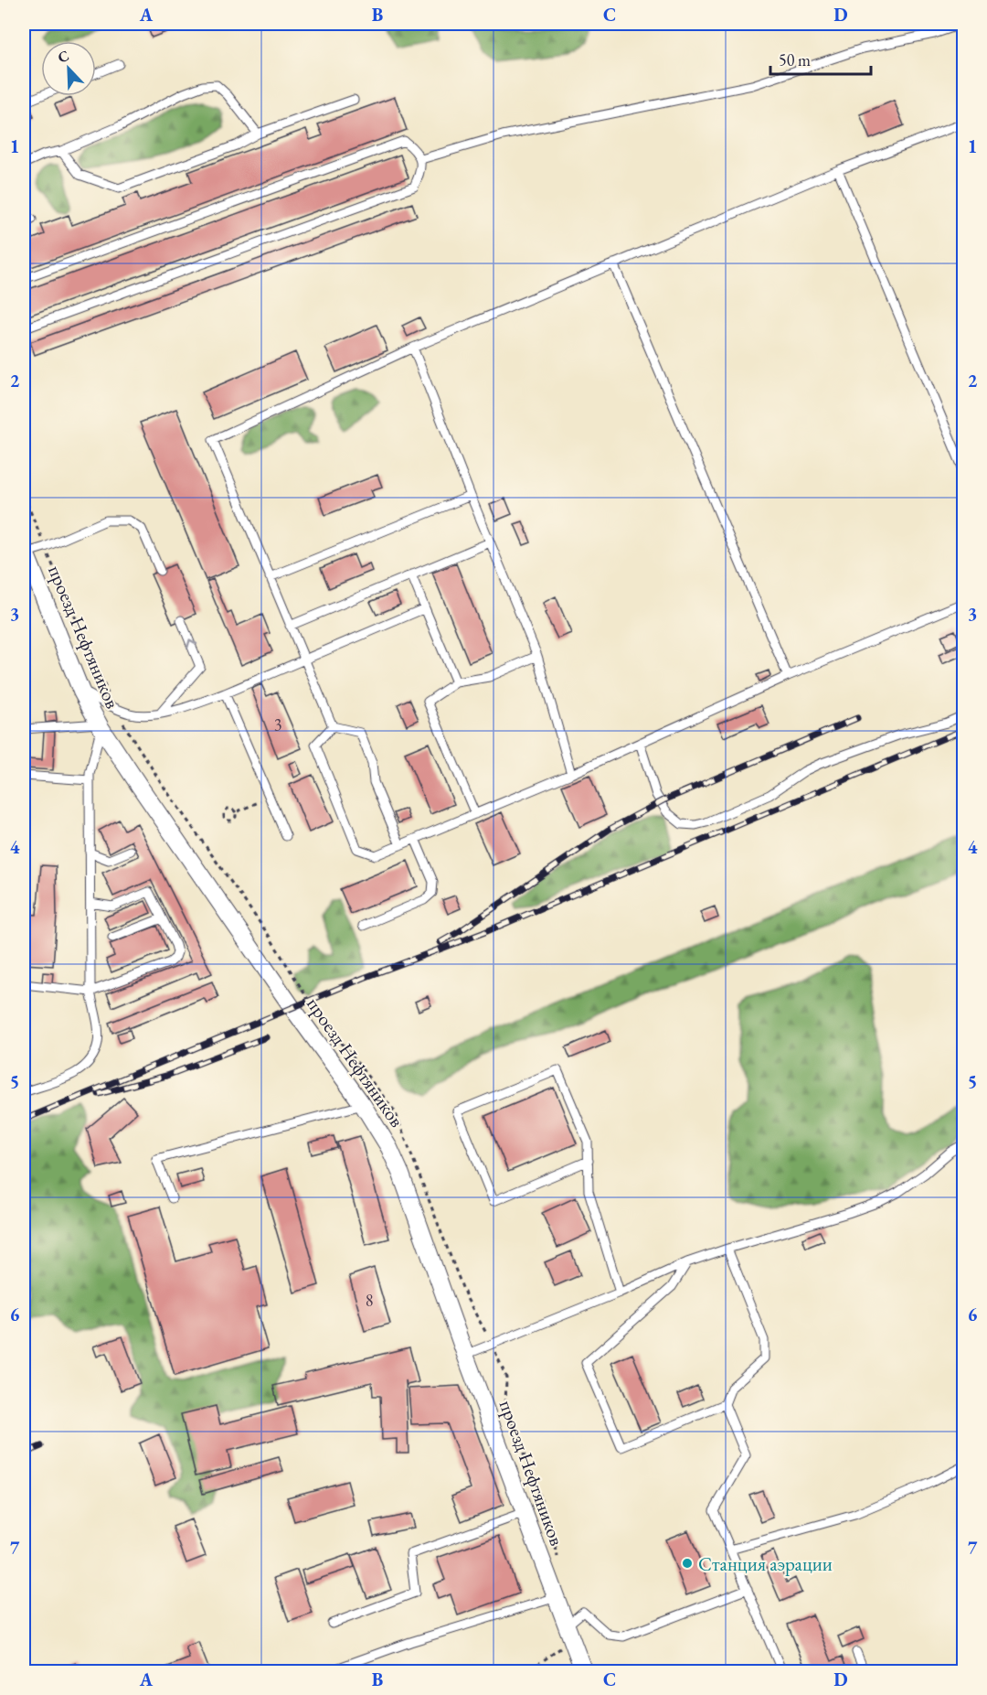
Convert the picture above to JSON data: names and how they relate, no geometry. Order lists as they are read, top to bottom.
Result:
{
  "streets": {
    "street": ["проезд Нефтяников"]
  },
  "places": ["Станция аэрации"],
  "house_numbers": ["3", "8"],
  "scale_bar": "50 m",
  "north": "top left",
  "grid": {
    "columns": [
      "A",
      "B",
      "C",
      "D"
    ],
    "rows": [
      "1",
      "2",
      "3",
      "4",
      "5",
      "6",
      "7"
    ]
  }
}
